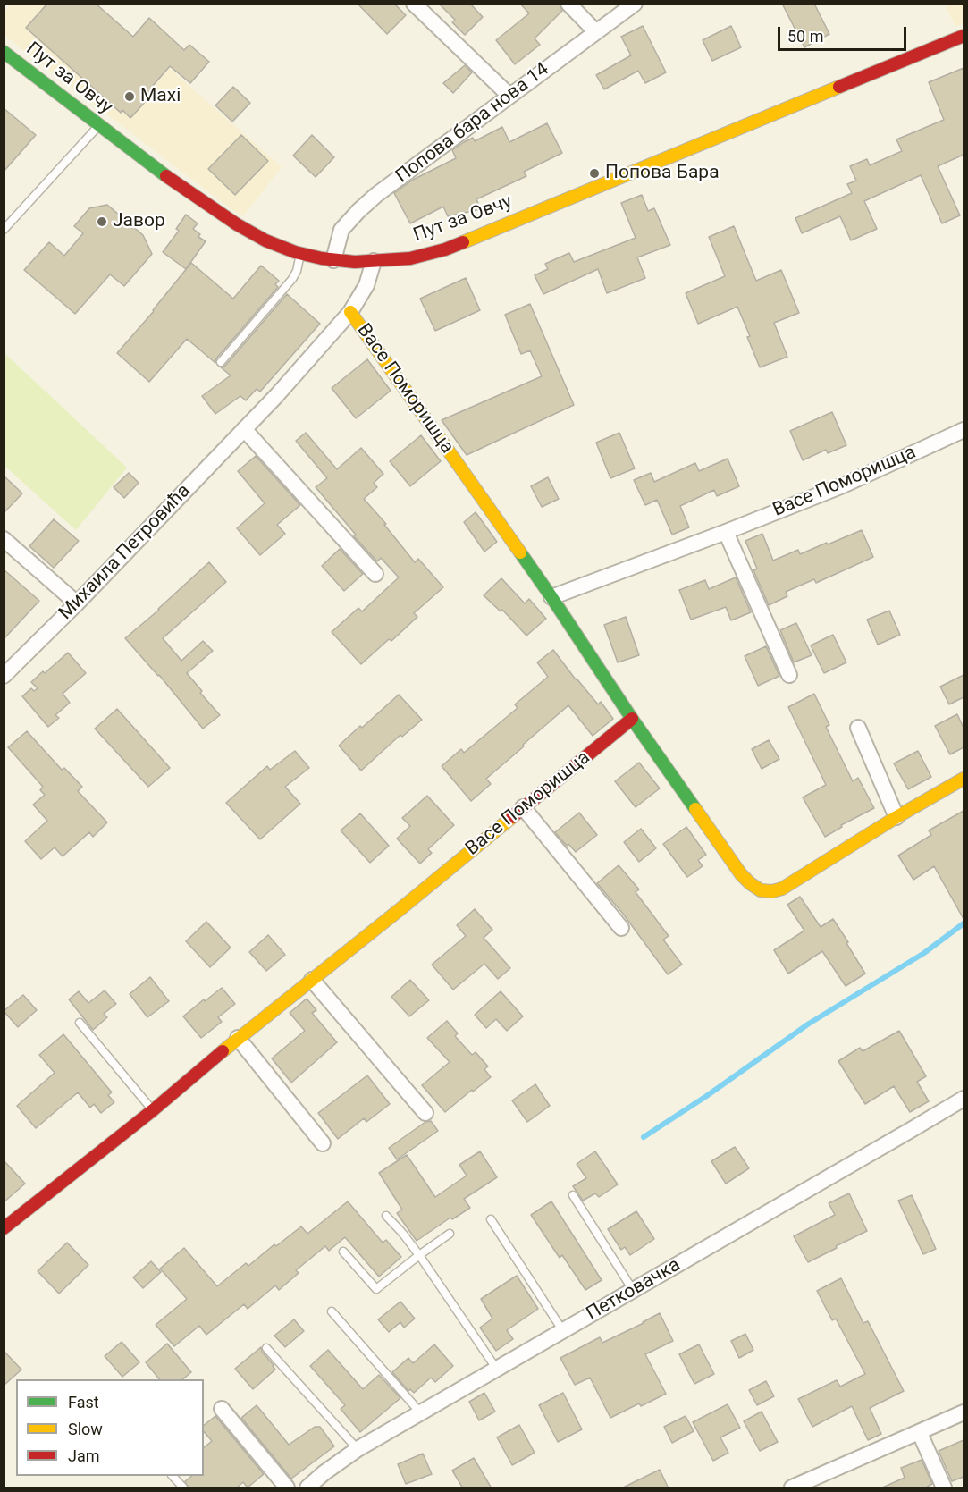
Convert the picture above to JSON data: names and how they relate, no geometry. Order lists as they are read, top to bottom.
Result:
{
  "streets": {
    "street": [
      "Пут за Овчу",
      "Попова бара нова 14",
      "Васе Поморишца",
      "Михаила Петровића",
      "Петковачка"
    ]
  },
  "crossings": [
    ["Пут за Овчу", "Попова бара нова 14"],
    ["Пут за Овчу", "Михаила Петровића"],
    ["Васе Поморишца", "Михаила Петровића"]
  ],
  "places": ["Maxi", "Попова Бара", "Јавор"],
  "legend": ["Fast", "Slow", "Jam"],
  "scale_bar": "50 m"
}
